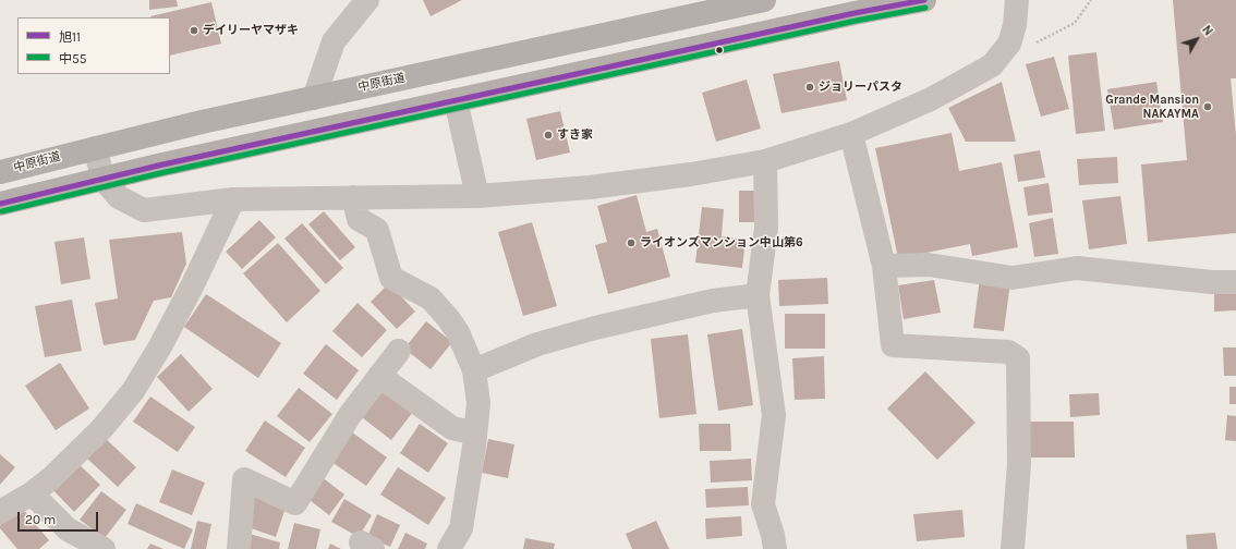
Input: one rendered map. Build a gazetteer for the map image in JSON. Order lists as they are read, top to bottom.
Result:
{
  "streets": {
    "main road": ["中原街道"]
  },
  "places": [
    "デイリーヤマザキ",
    "ジョリーパスタ",
    "Grande Mansion NAKAYMA",
    "すき家",
    "ライオンズマンション中山第6"
  ],
  "lines": ["transit line 旭11", "transit line 中55"],
  "legend": ["旭11", "中55"],
  "scale_bar": "20 m",
  "north": "top right"
}
